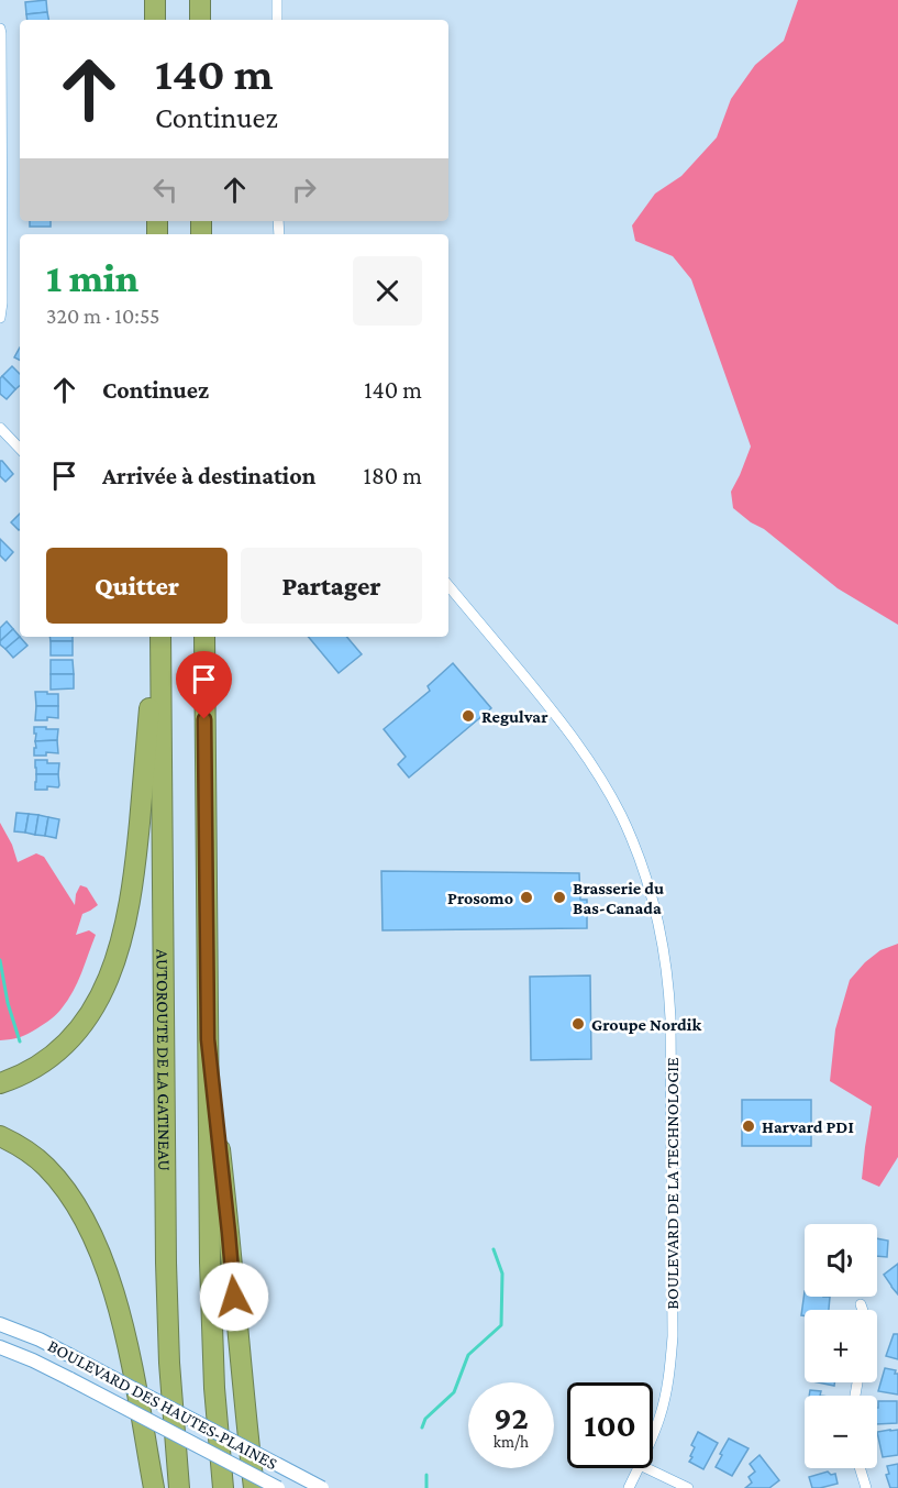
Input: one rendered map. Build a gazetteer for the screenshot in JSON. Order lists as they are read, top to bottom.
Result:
{
  "streets": {
    "highway": ["AUTOROUTE DE LA GATINEAU"],
    "street": ["BOULEVARD DE LA TECHNOLOGIE", "BOULEVARD DES HAUTES-PLAINES"]
  },
  "places": [
    "Regulvar",
    "Prosomo",
    "Brasserie du Bas-Canada",
    "Groupe Nordik",
    "Harvard PDI"
  ],
  "page": {
    "turn": ["140 m", "Continuez"],
    "heading": ["1 min", "320 m · 10:55"],
    "list": [
      {
        "name": "Continuez",
        "value": "140 m"
      },
      {
        "name": "Arrivée à destination",
        "value": "180 m"
      }
    ],
    "buttons": ["Quitter", "Partager"],
    "map_buttons": ["+", "−"],
    "speed": "92 km/h",
    "limit": "100"
  }
}
